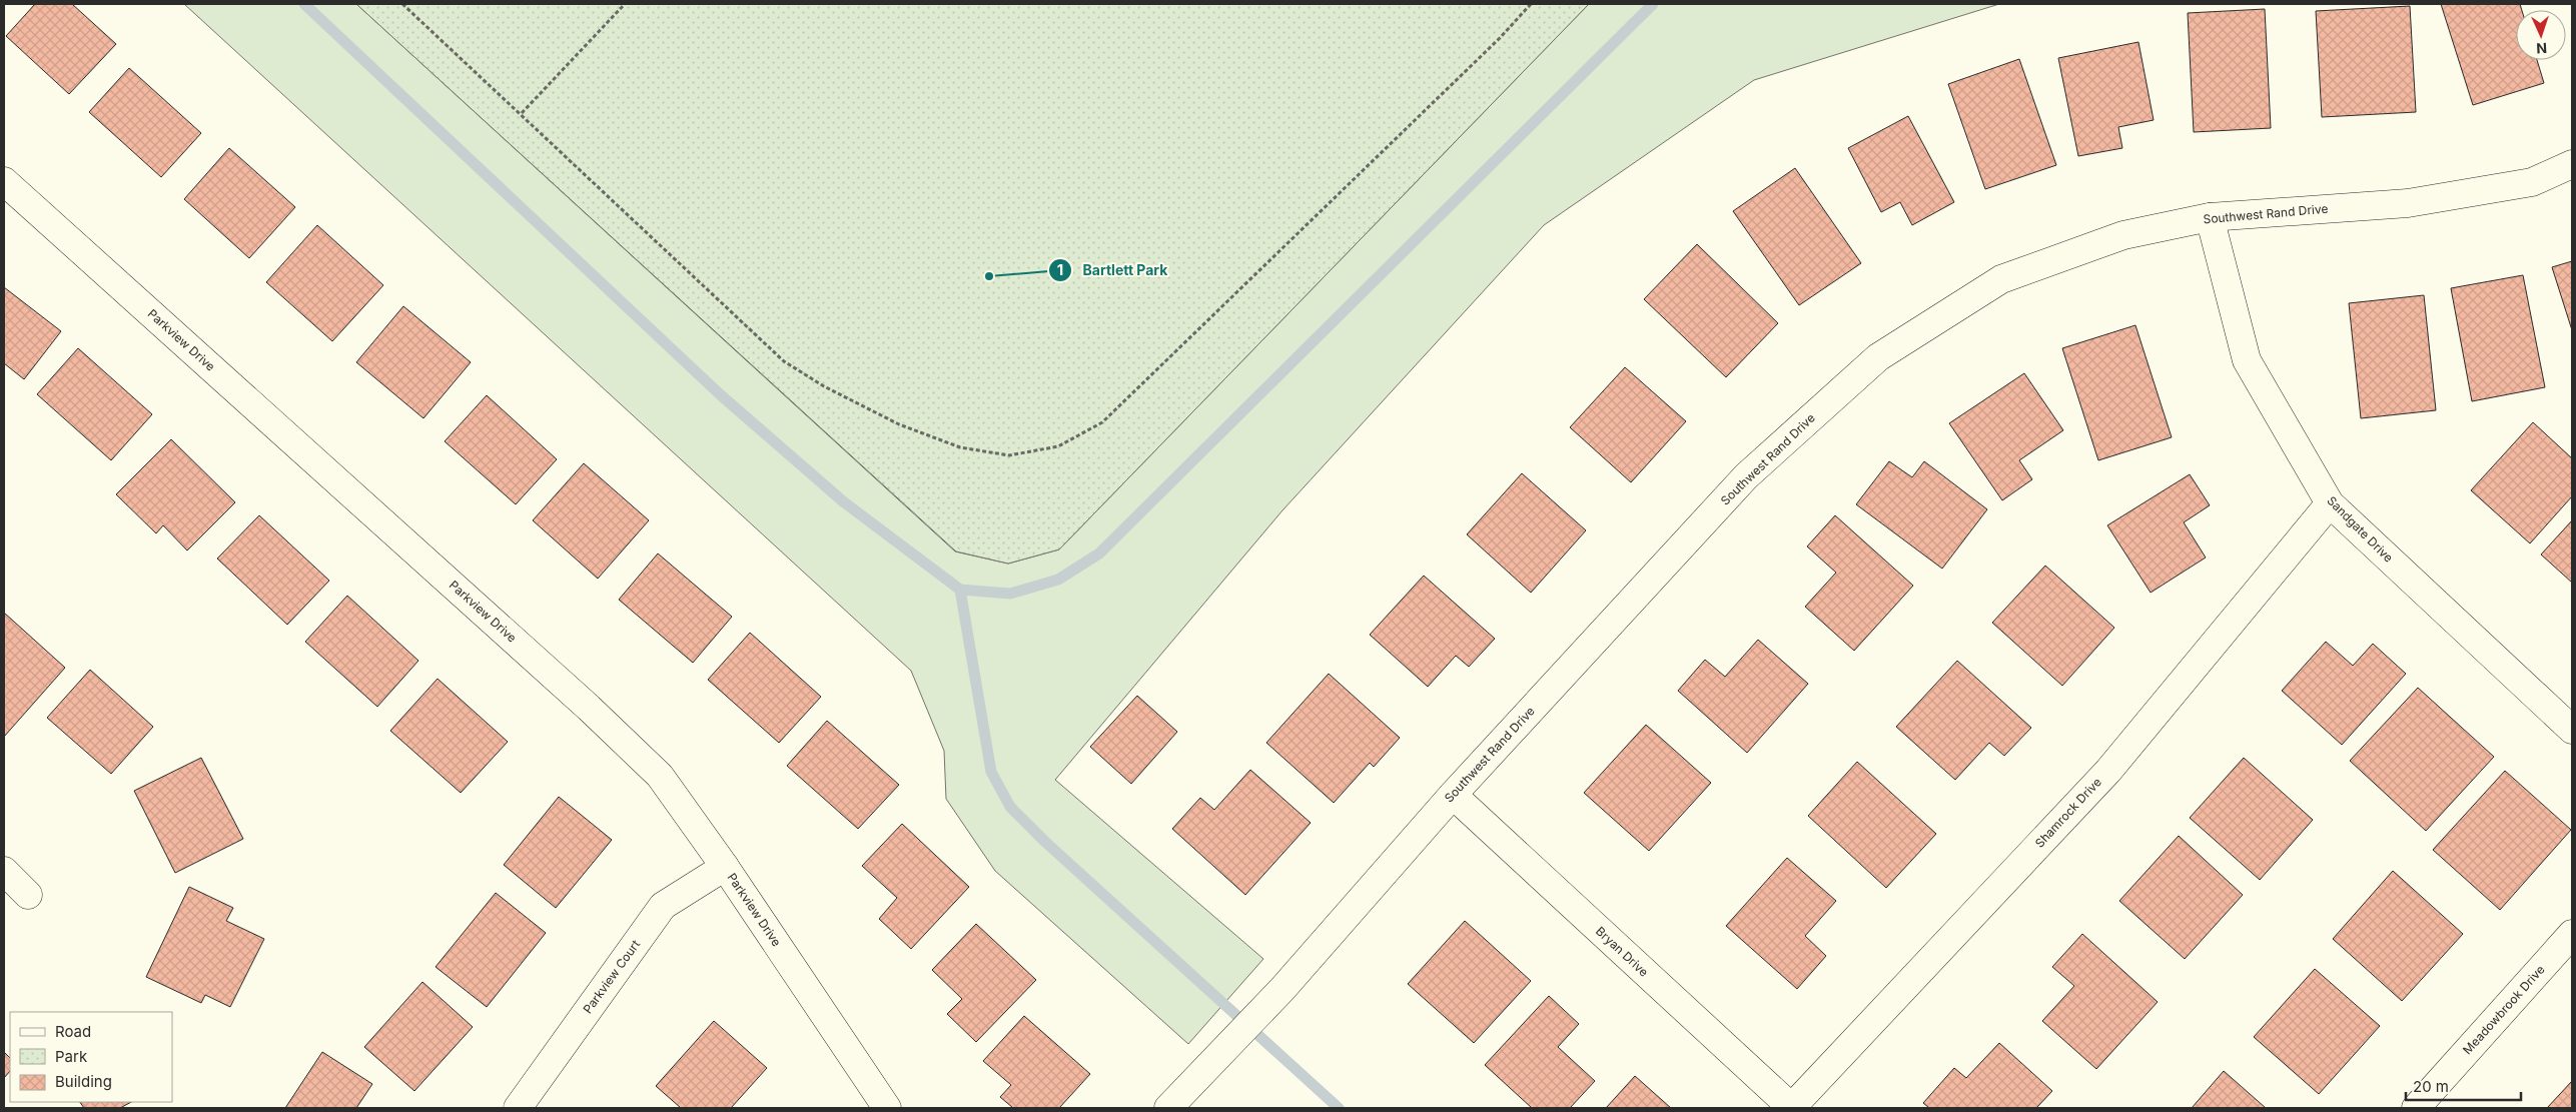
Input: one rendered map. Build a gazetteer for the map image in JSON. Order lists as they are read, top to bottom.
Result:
{
  "streets": {
    "street": [
      "Southwest Rand Drive",
      "Parkview Drive",
      "Sandgate Drive",
      "Shamrock Drive",
      "Bryan Drive",
      "Parkview Court",
      "Meadowbrook Drive"
    ]
  },
  "crossings": [
    ["Southwest Rand Drive", "Sandgate Drive"],
    ["Southwest Rand Drive", "Bryan Drive"],
    ["Parkview Drive", "Parkview Court"],
    ["Sandgate Drive", "Shamrock Drive"],
    ["Shamrock Drive", "Bryan Drive"]
  ],
  "places": ["Bartlett Park"],
  "legend": ["Road", "Park", "Building"],
  "scale_bar": "20 m",
  "north": "bottom"
}
